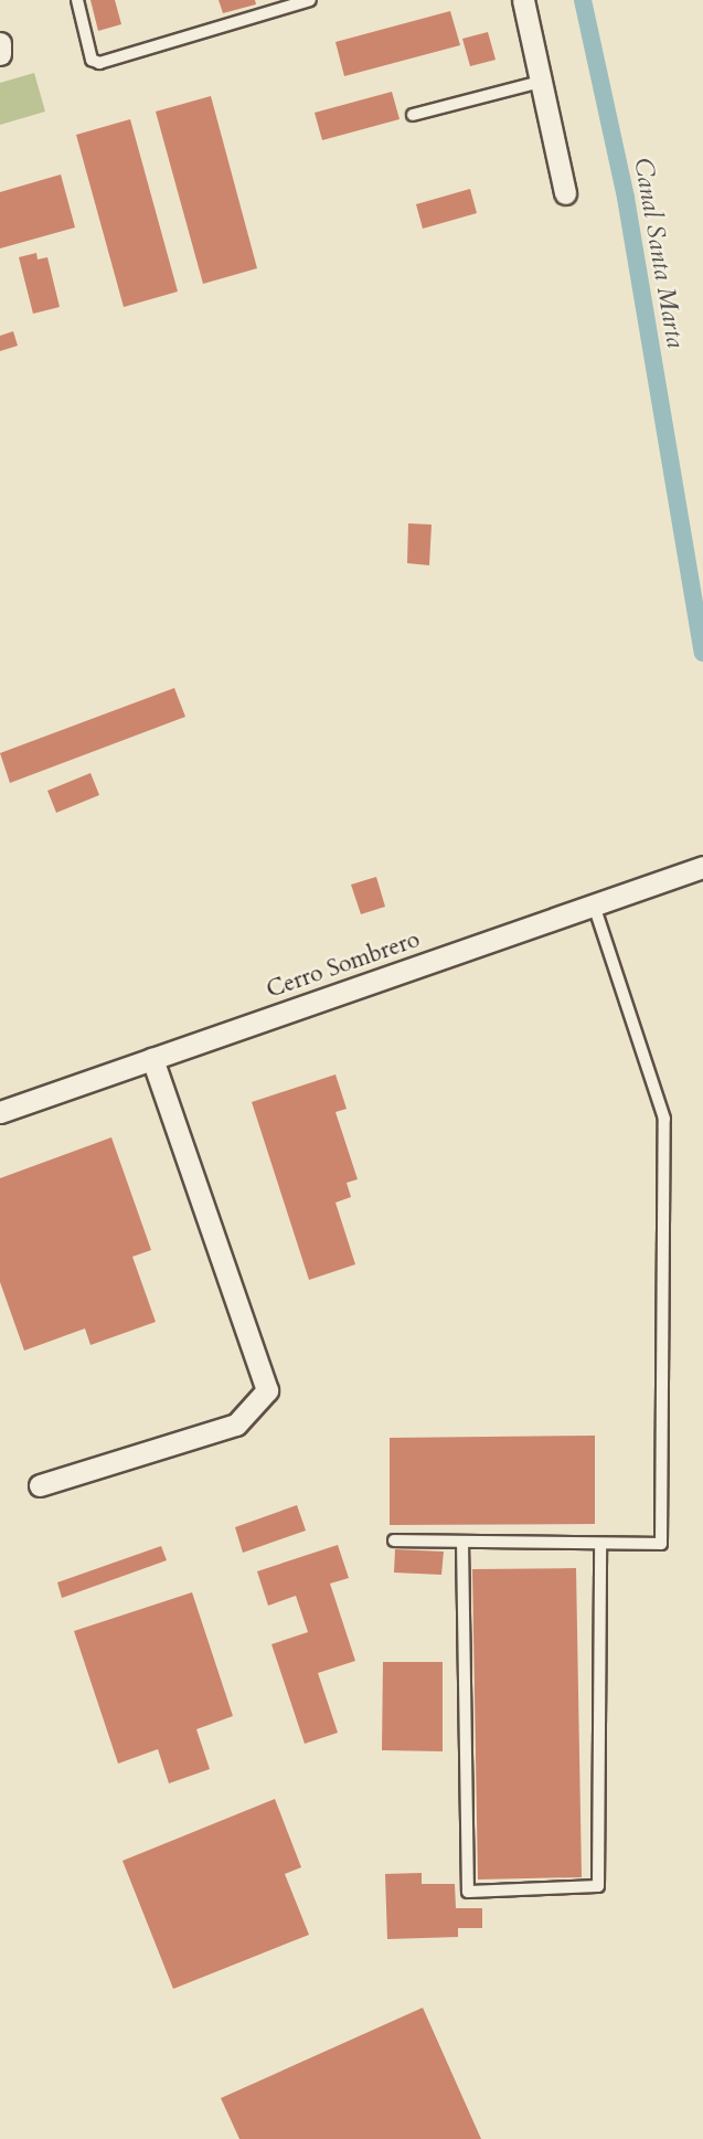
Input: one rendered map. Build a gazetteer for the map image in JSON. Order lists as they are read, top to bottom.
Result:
{
  "streets": {
    "street": ["Cerro Sombrero"]
  },
  "water": ["Canal Santa Marta"]
}
